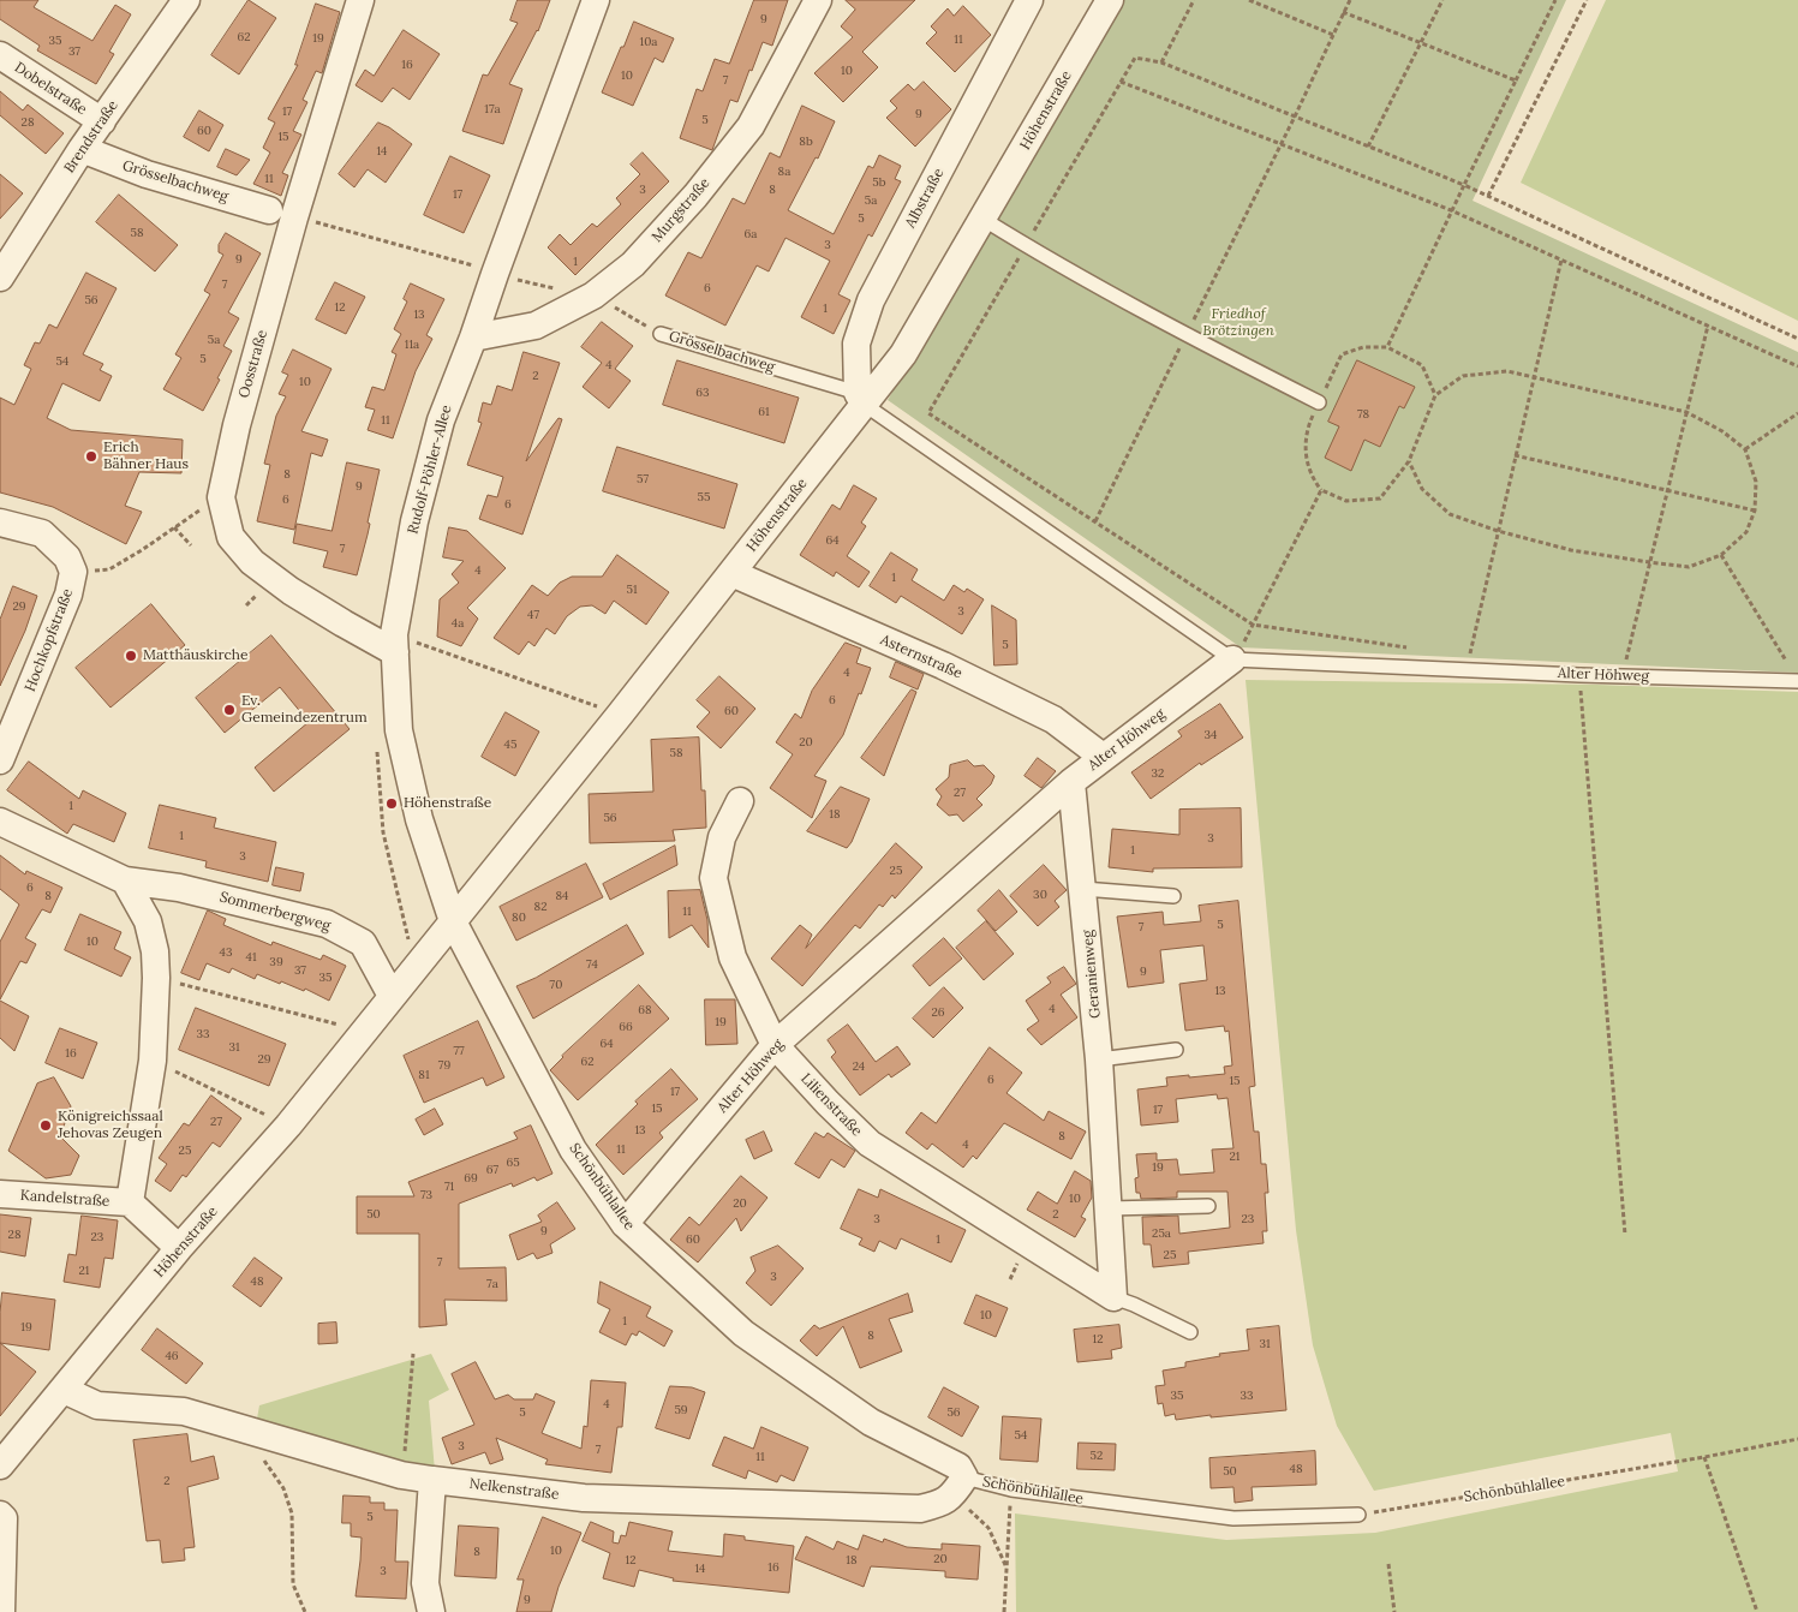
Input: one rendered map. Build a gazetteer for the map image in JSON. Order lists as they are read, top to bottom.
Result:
{
  "streets": {
    "street": [
      "Dobelstraße",
      "Höhenstraße",
      "Brendstraße",
      "Grösselbachweg",
      "Albstraße",
      "Murgstraße",
      "Oosstraße",
      "Rudolf-Pöhler-Allee",
      "Hochkopfstraße",
      "Asternstraße",
      "Alter Höhweg",
      "Sommerbergweg",
      "Geranienweg",
      "Lilienstraße",
      "Schönbühlallee",
      "Kandelstraße",
      "Nelkenstraße"
    ]
  },
  "crossings": [
    ["Dobelstraße", "Brendstraße"],
    ["Höhenstraße", "Grösselbachweg"],
    ["Höhenstraße", "Albstraße"],
    ["Höhenstraße", "Rudolf-Pöhler-Allee"],
    ["Höhenstraße", "Asternstraße"],
    ["Höhenstraße", "Sommerbergweg"],
    ["Höhenstraße", "Schönbühlallee"],
    ["Höhenstraße", "Nelkenstraße"],
    ["Brendstraße", "Grösselbachweg"],
    ["Grösselbachweg", "Albstraße"],
    ["Grösselbachweg", "Murgstraße"],
    ["Grösselbachweg", "Alter Höhweg"],
    ["Murgstraße", "Rudolf-Pöhler-Allee"],
    ["Oosstraße", "Rudolf-Pöhler-Allee"],
    ["Rudolf-Pöhler-Allee", "Schönbühlallee"],
    ["Asternstraße", "Alter Höhweg"],
    ["Alter Höhweg", "Geranienweg"],
    ["Alter Höhweg", "Lilienstraße"],
    ["Alter Höhweg", "Schönbühlallee"],
    ["Geranienweg", "Lilienstraße"],
    ["Schönbühlallee", "Nelkenstraße"]
  ],
  "parks": ["Friedhof Brötzingen"],
  "places": [
    "Erich Bähner Haus",
    "Matthäuskirche",
    "Ev. Gemeindezentrum",
    "Höhenstraße",
    "Königreichssaal Jehovas Zeugen"
  ],
  "house_numbers": [
    "9",
    "62",
    "19",
    "11",
    "35",
    "10a",
    "37",
    "16",
    "10",
    "10",
    "7",
    "17a",
    "17",
    "9",
    "5",
    "28",
    "60",
    "15",
    "8b",
    "14",
    "8a",
    "11",
    "5b",
    "3",
    "8",
    "17",
    "5a",
    "5",
    "58",
    "6a",
    "3",
    "9",
    "1",
    "7",
    "6",
    "56",
    "12",
    "1",
    "13",
    "5a",
    "11a",
    "5",
    "54",
    "4",
    "2",
    "10",
    "63",
    "61",
    "78",
    "11",
    "8",
    "57",
    "9",
    "55",
    "6",
    "6",
    "64",
    "7",
    "4",
    "1",
    "51",
    "29",
    "3",
    "47",
    "4a",
    "5",
    "4",
    "6",
    "60",
    "34",
    "20",
    "45",
    "58",
    "32",
    "27",
    "1",
    "18",
    "56",
    "1",
    "3",
    "1",
    "3",
    "25",
    "6",
    "30",
    "8",
    "84",
    "82",
    "11",
    "80",
    "5",
    "7",
    "10",
    "43",
    "41",
    "39",
    "74",
    "37",
    "9",
    "35",
    "70",
    "13",
    "4",
    "68",
    "26",
    "19",
    "66",
    "33",
    "64",
    "31",
    "77",
    "16",
    "29",
    "62",
    "79",
    "24",
    "81",
    "6",
    "15",
    "17",
    "15",
    "17",
    "27",
    "13",
    "8",
    "4",
    "11",
    "25",
    "21",
    "65",
    "19",
    "67",
    "69",
    "71",
    "73",
    "10",
    "20",
    "50",
    "2",
    "3",
    "23",
    "9",
    "25a",
    "28",
    "23",
    "60",
    "1",
    "25",
    "7",
    "21",
    "3",
    "48",
    "7a",
    "10",
    "1",
    "19",
    "8",
    "12",
    "31",
    "46",
    "35",
    "33",
    "4",
    "59",
    "5",
    "56",
    "54",
    "3",
    "7",
    "52",
    "11",
    "48",
    "50",
    "2",
    "5",
    "10",
    "8",
    "20",
    "12",
    "18",
    "16",
    "14",
    "3",
    "9"
  ]
}
